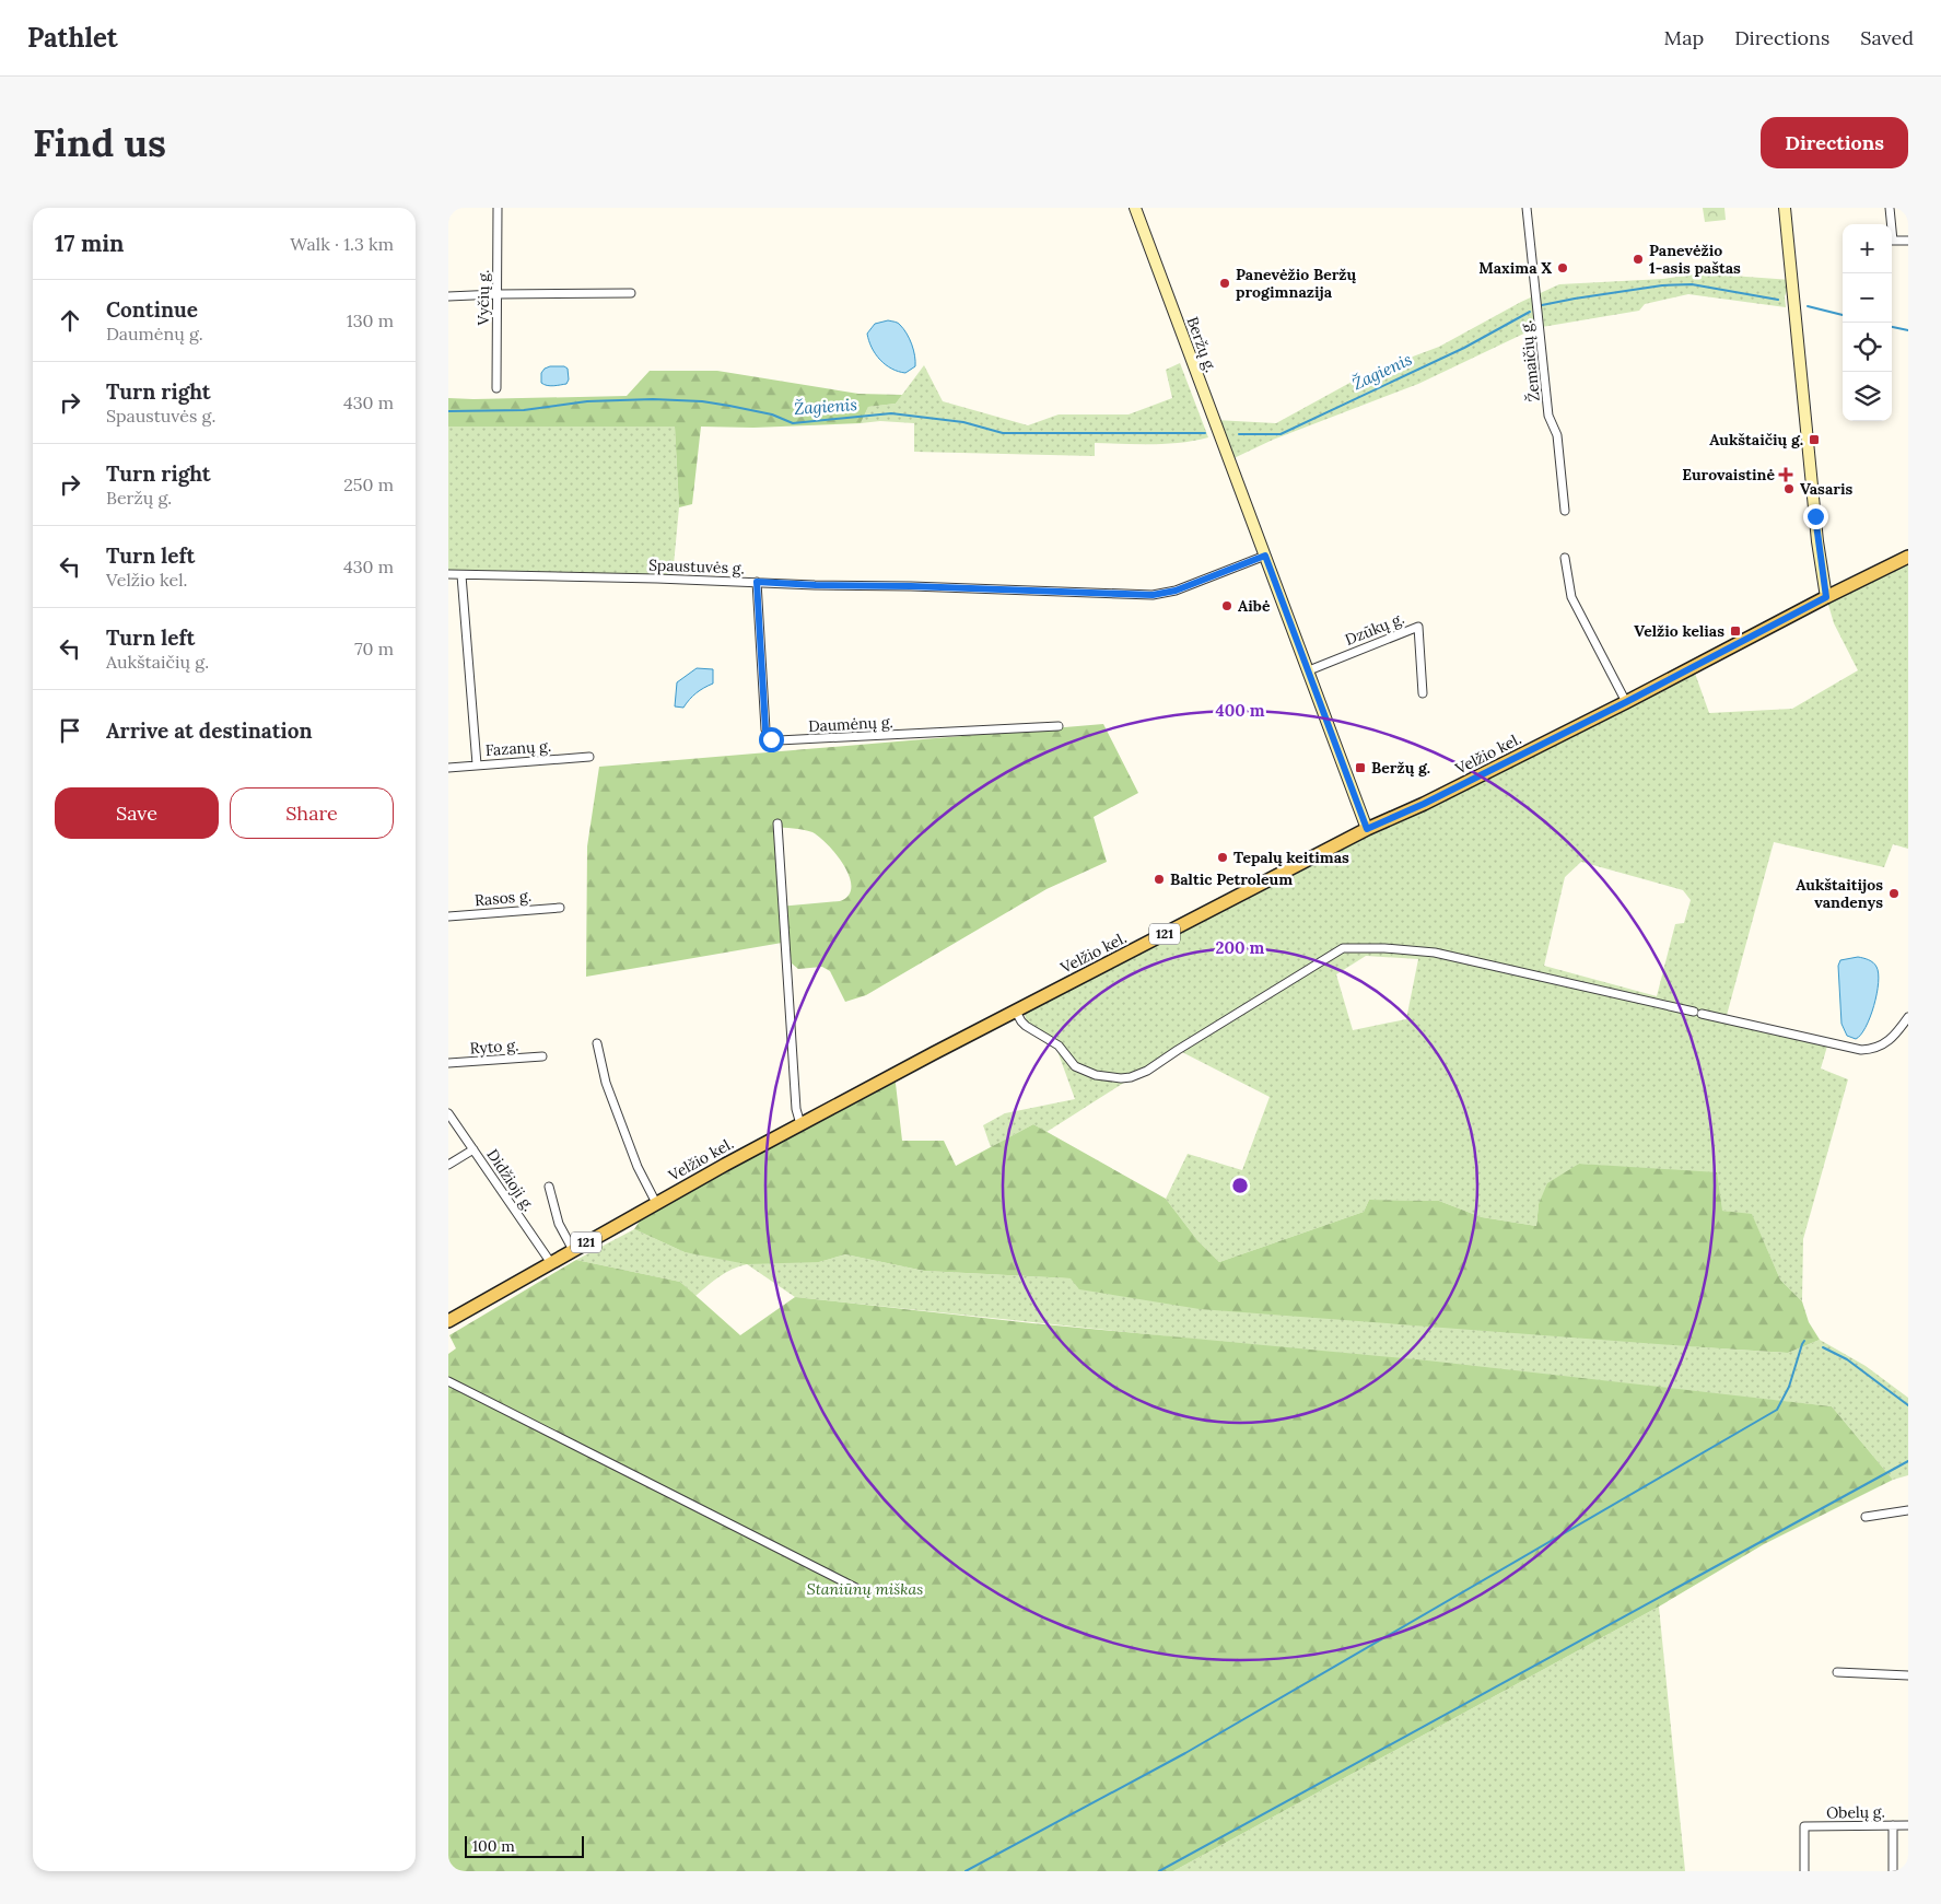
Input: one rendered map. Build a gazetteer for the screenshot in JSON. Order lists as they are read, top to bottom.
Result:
{
  "streets": {
    "main road": ["Beržų g.", "Velžio kel.", "121"],
    "street": [
      "Vyčių g.",
      "Žemaičių g.",
      "Spaustuvės g.",
      "Dzūkų g.",
      "Daumėnų g.",
      "Fazanų g.",
      "Rasos g.",
      "Ryto g.",
      "Didžioji g.",
      "Obelų g."
    ]
  },
  "crossings": [
    ["Beržų g.", "Spaustuvės g."],
    ["Beržų g.", "Dzūkų g."],
    ["Beržų g.", "Velžio kel."],
    ["Spaustuvės g.", "Daumėnų g."],
    ["Velžio kel.", "Didžioji g."]
  ],
  "water": ["Žagienis"],
  "parks": ["Staniūnų miškas"],
  "places": {
    "other": [
      "Panevėžio 1-asis paštas",
      "Maxima X",
      "Panevėžio Beržų progimnazija",
      "Vasaris",
      "Aibė",
      "Tepalų keitimas",
      "Baltic Petroleum",
      "Aukštaitijos vandenys"
    ],
    "transit": ["Aukštaičių g.", "Velžio kelias", "Beržų g."],
    "health": ["Eurovaistinė"]
  },
  "scale_bar": "100 m",
  "page": {
    "header": "Pathlet",
    "nav": ["Map", "Directions", "Saved"],
    "buttons": [
      "Directions",
      ["Save", "Share"]
    ],
    "title": "Find us",
    "heading": ["17 min", "Walk · 1.3 km"],
    "map_buttons": ["+", "−"],
    "list": [
      ["Continue", "Daumėnų g.", "130 m"],
      ["Turn right", "Spaustuvės g.", "430 m"],
      ["Turn right", "Beržų g.", "250 m"],
      ["Turn left", "Velžio kel.", "430 m"],
      ["Turn left", "Aukštaičių g.", "70 m"],
      "Arrive at destination"
    ],
    "scale": "100 m"
  },
  "rings": ["400 m", "200 m"]
}
